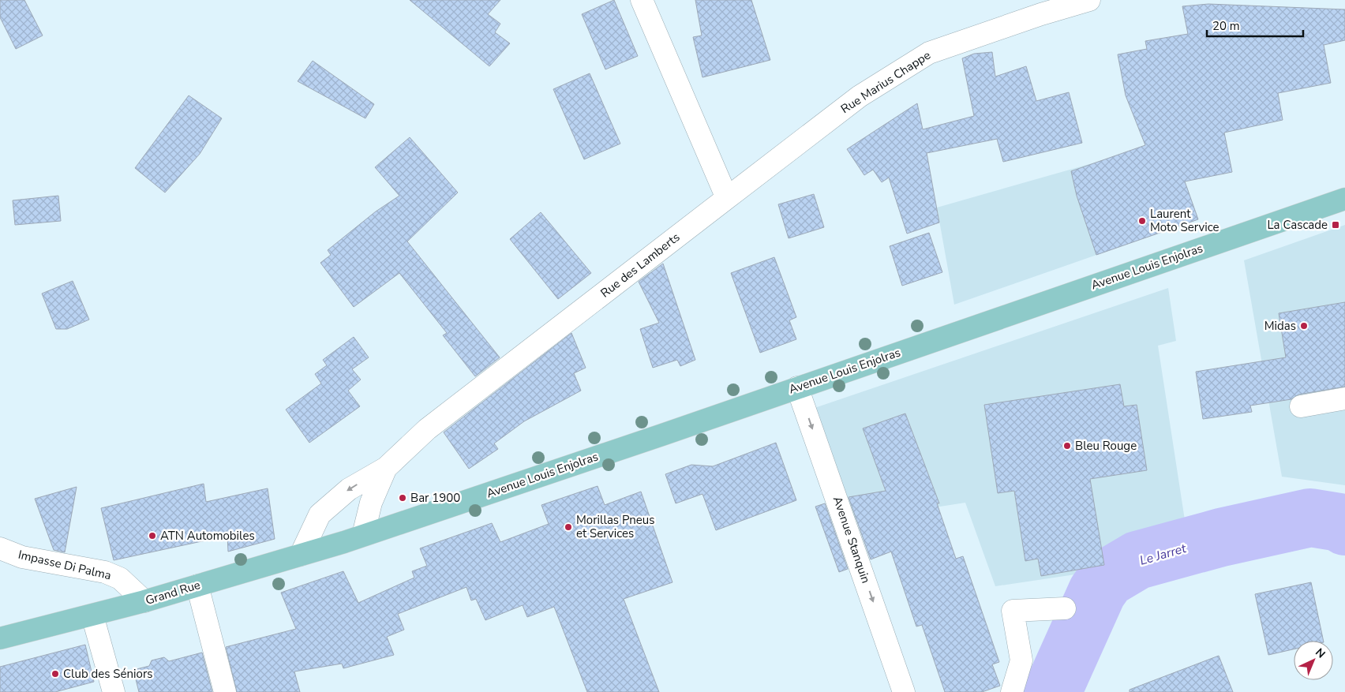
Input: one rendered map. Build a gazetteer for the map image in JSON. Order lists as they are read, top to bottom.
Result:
{
  "streets": {
    "main road": ["Avenue Louis Enjolras", "Grand Rue"],
    "street": [
      "Rue Marius Chappe",
      "Rue des Lamberts",
      "Avenue Stanquin",
      "Impasse Di Palma"
    ]
  },
  "crossings": [
    ["Rue Marius Chappe", "Rue des Lamberts"],
    ["Rue des Lamberts", "Avenue Louis Enjolras"],
    ["Rue des Lamberts", "Grand Rue"],
    ["Avenue Louis Enjolras", "Avenue Stanquin"],
    ["Avenue Louis Enjolras", "Grand Rue"],
    ["Impasse Di Palma", "Grand Rue"]
  ],
  "one_way": ["Avenue Stanquin"],
  "water": ["Le Jarret"],
  "places": {
    "other": [
      "Laurent Moto Service",
      "Midas",
      "Bleu Rouge",
      "Bar 1900",
      "Morillas Pneus et Services",
      "ATN Automobiles",
      "Club des Séniors"
    ],
    "transit": ["La Cascade"]
  },
  "scale_bar": "20 m",
  "north": "top right"
}
